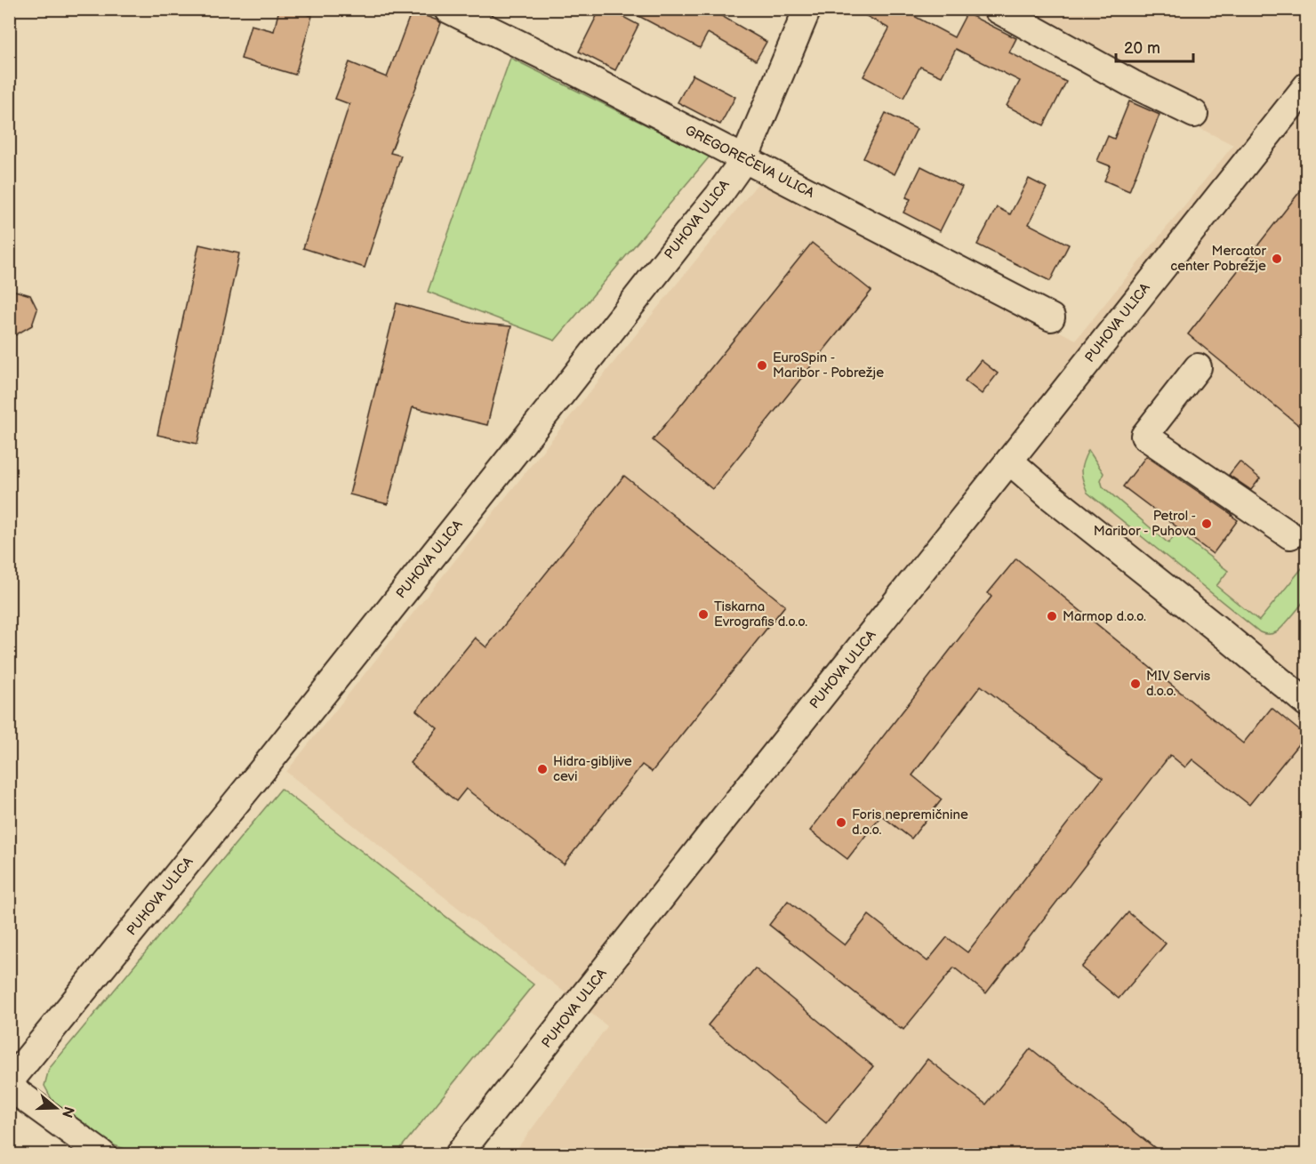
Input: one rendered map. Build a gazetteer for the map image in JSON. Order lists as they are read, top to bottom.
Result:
{
  "streets": {
    "street": ["GREGOREČEVA ULICA", "PUHOVA ULICA"]
  },
  "crossings": [
    ["GREGOREČEVA ULICA", "PUHOVA ULICA"]
  ],
  "places": [
    "Mercator center Pobrežje",
    "EuroSpin - Maribor - Pobrežje",
    "Petrol - Maribor - Puhova",
    "Tiskarna Evrografis d.o.o.",
    "Marmop d.o.o.",
    "MIV Servis d.o.o.",
    "Hidra-gibljive cevi",
    "Foris nepremičnine d.o.o."
  ],
  "scale_bar": "20 m",
  "north": "right"
}
